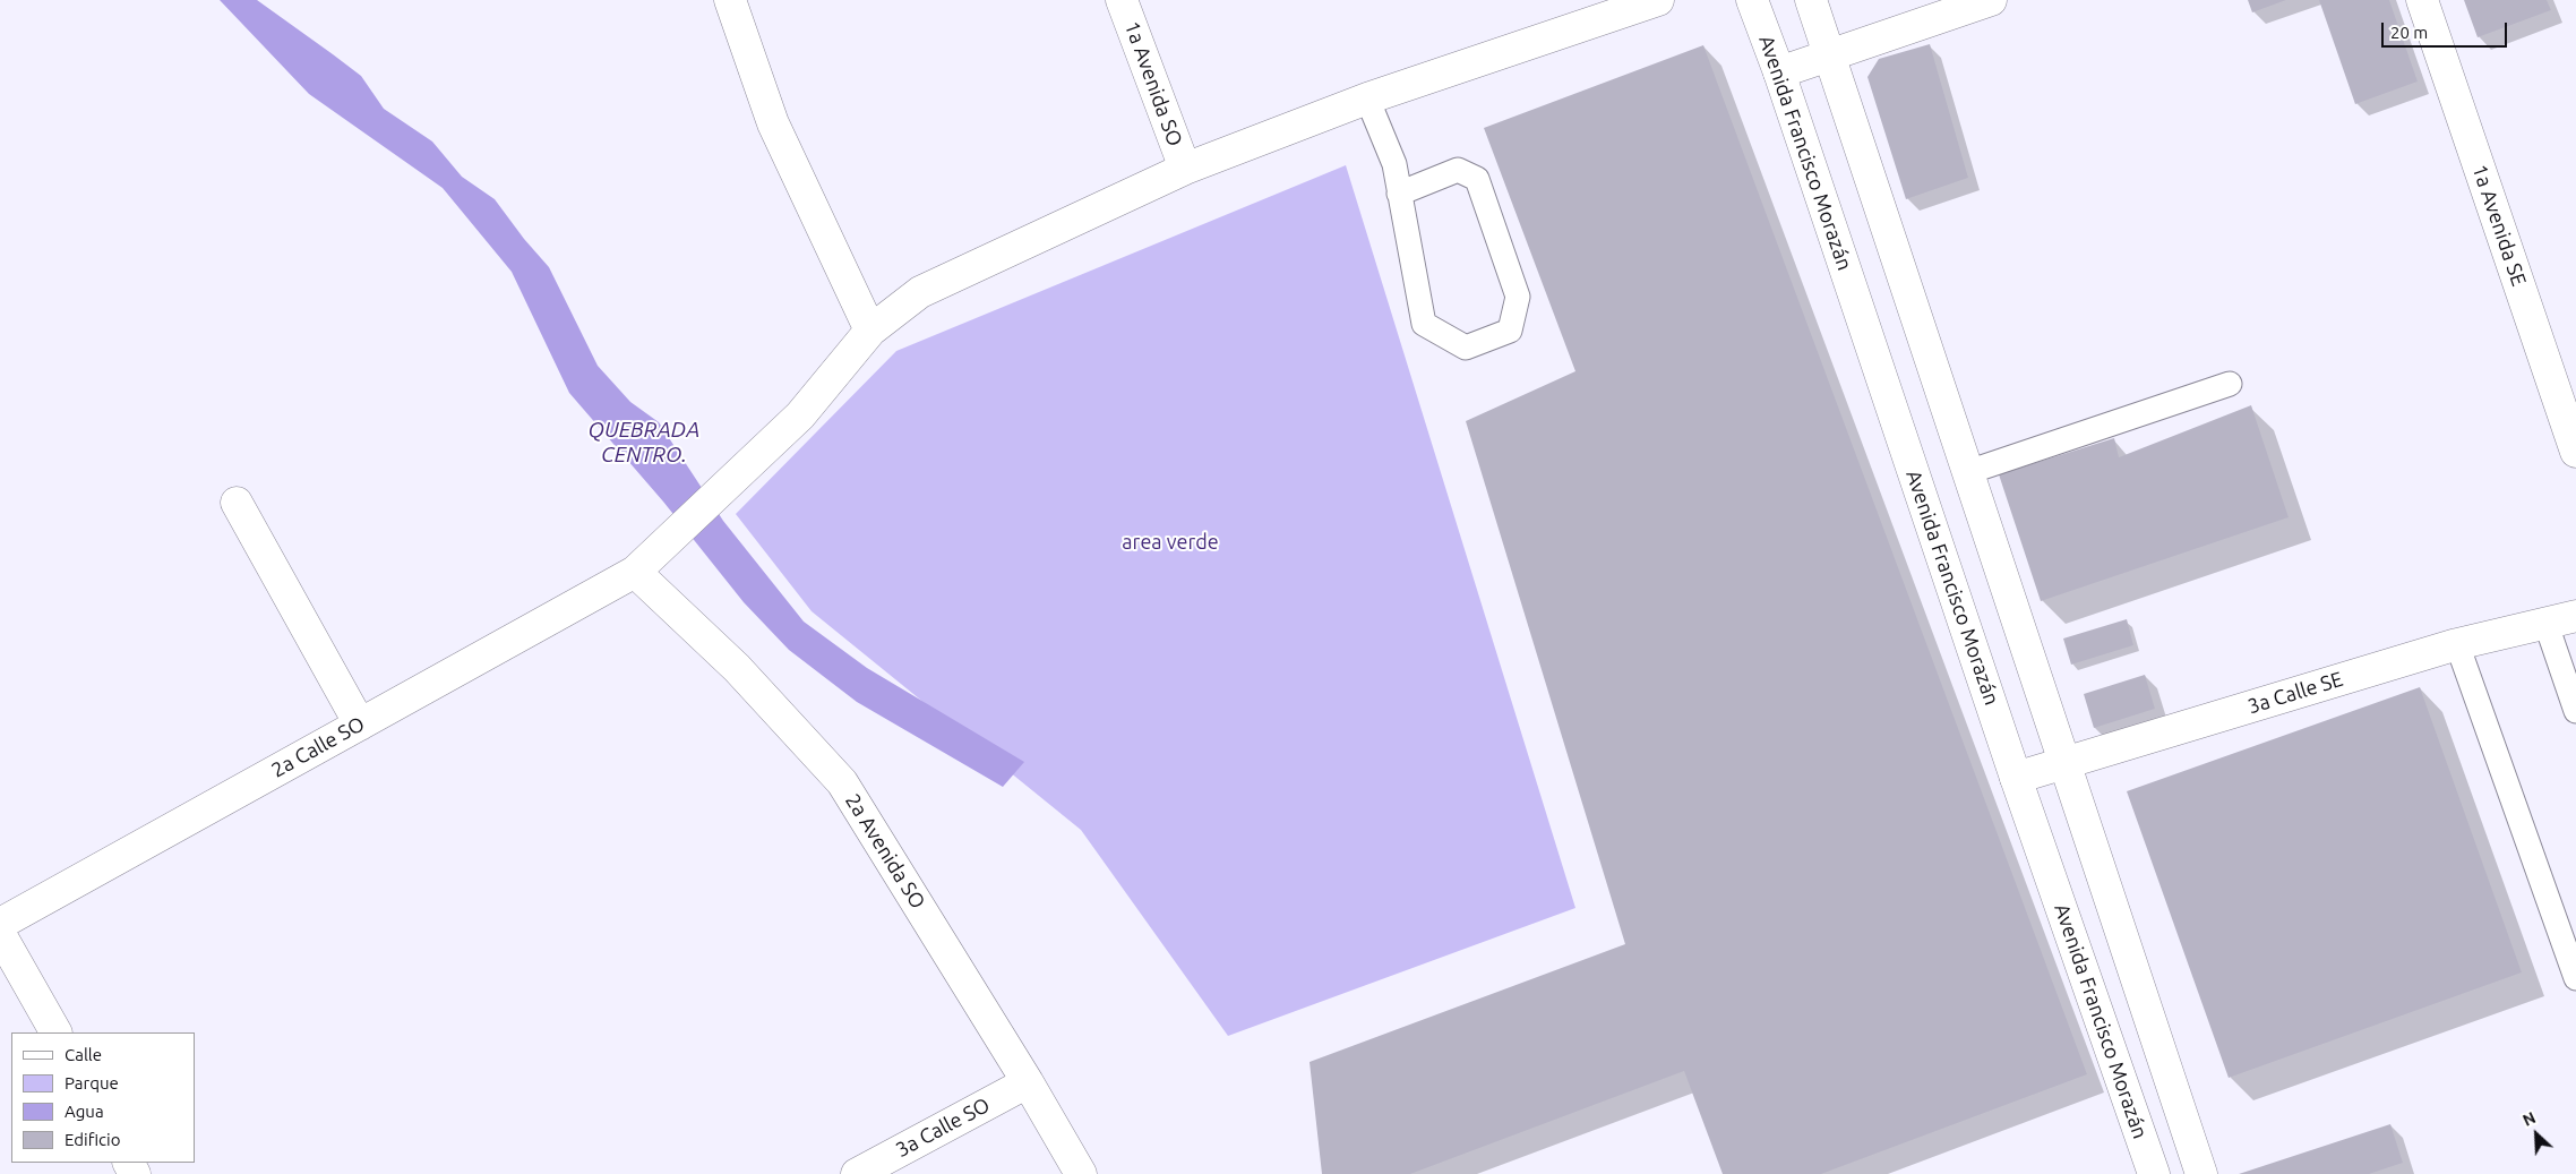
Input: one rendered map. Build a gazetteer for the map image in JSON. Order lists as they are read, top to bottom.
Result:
{
  "streets": {
    "street": [
      "1a Avenida SO",
      "Avenida Francisco Morazán",
      "1a Avenida SE",
      "3a Calle SE",
      "2a Calle SO",
      "2a Avenida SO",
      "3a Calle SO"
    ]
  },
  "crossings": [
    ["1a Avenida SO", "2a Calle SO"],
    ["Avenida Francisco Morazán", "3a Calle SE"],
    ["2a Calle SO", "2a Avenida SO"],
    ["2a Avenida SO", "3a Calle SO"]
  ],
  "water": ["QUEBRADA CENTRO."],
  "parks": ["area verde"],
  "legend": [
    "Calle",
    "Parque",
    "Agua",
    "Edificio"
  ],
  "scale_bar": "20 m",
  "north": "top left"
}
